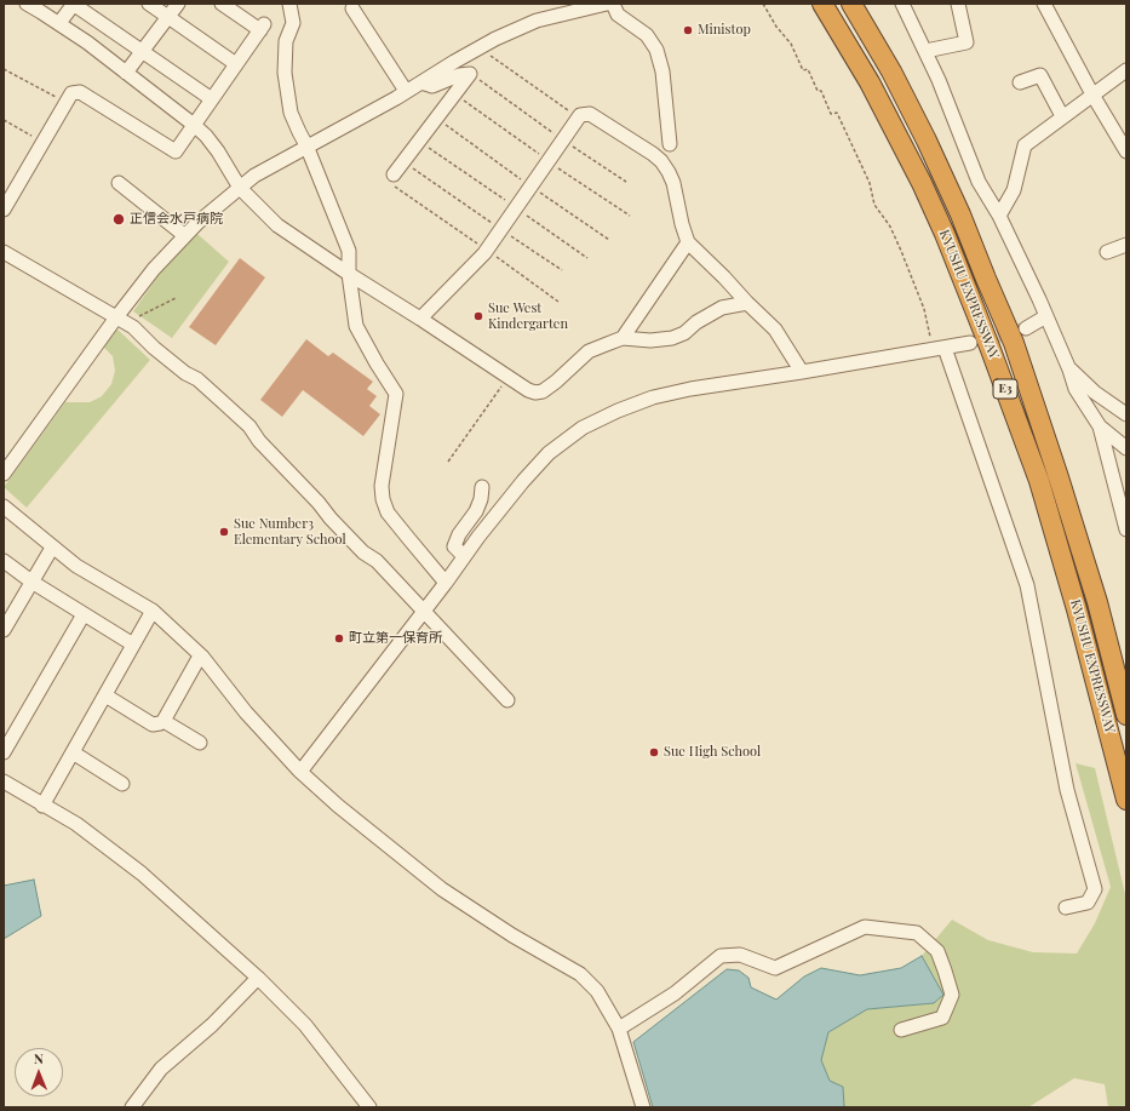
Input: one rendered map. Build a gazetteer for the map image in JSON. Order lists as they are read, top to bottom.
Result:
{
  "streets": {
    "highway": ["KYUSHU EXPRESSWAY", "E3"]
  },
  "places": [
    "Ministop",
    "正信会水戸病院",
    "Sue West Kindergarten",
    "Sue Number3 Elementary School",
    "町立第一保育所",
    "Sue High School"
  ],
  "north": "top"
}
